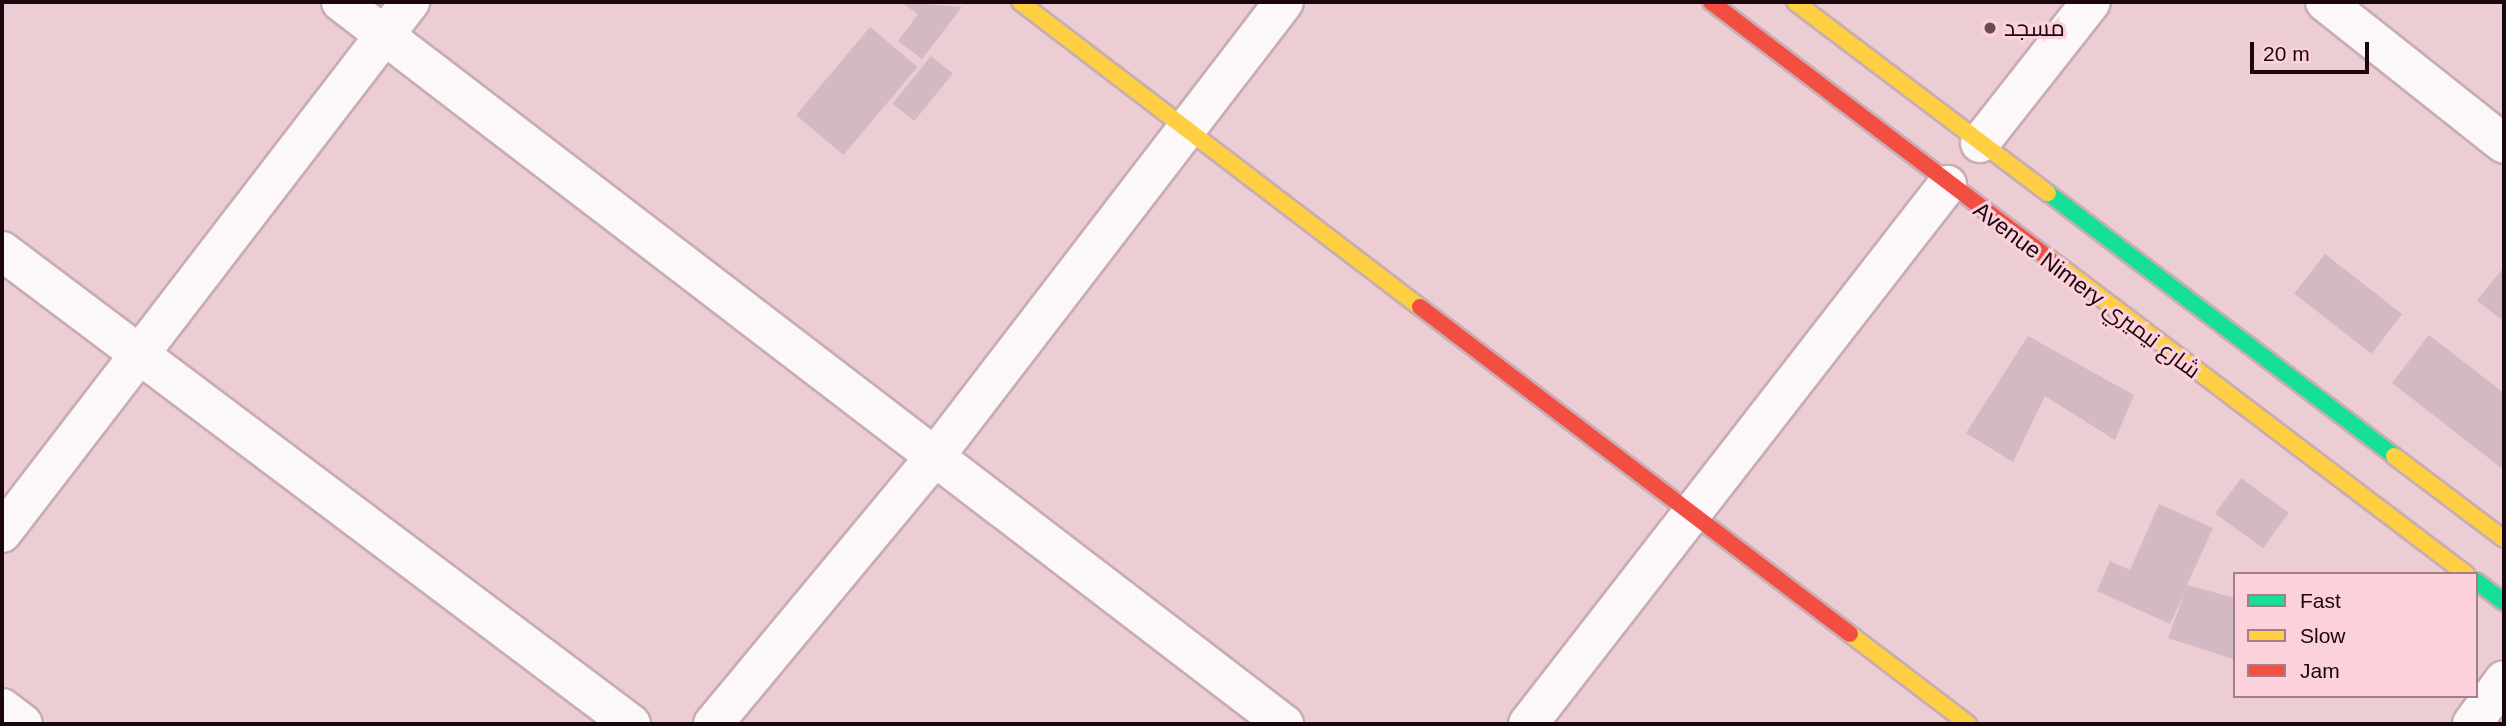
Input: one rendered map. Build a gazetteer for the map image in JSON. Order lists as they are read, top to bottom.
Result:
{
  "streets": {
    "main road": ["Avenue Nimery شارع نيميري"]
  },
  "places": ["مسجد"],
  "legend": ["Fast", "Slow", "Jam"],
  "scale_bar": "20 m"
}
